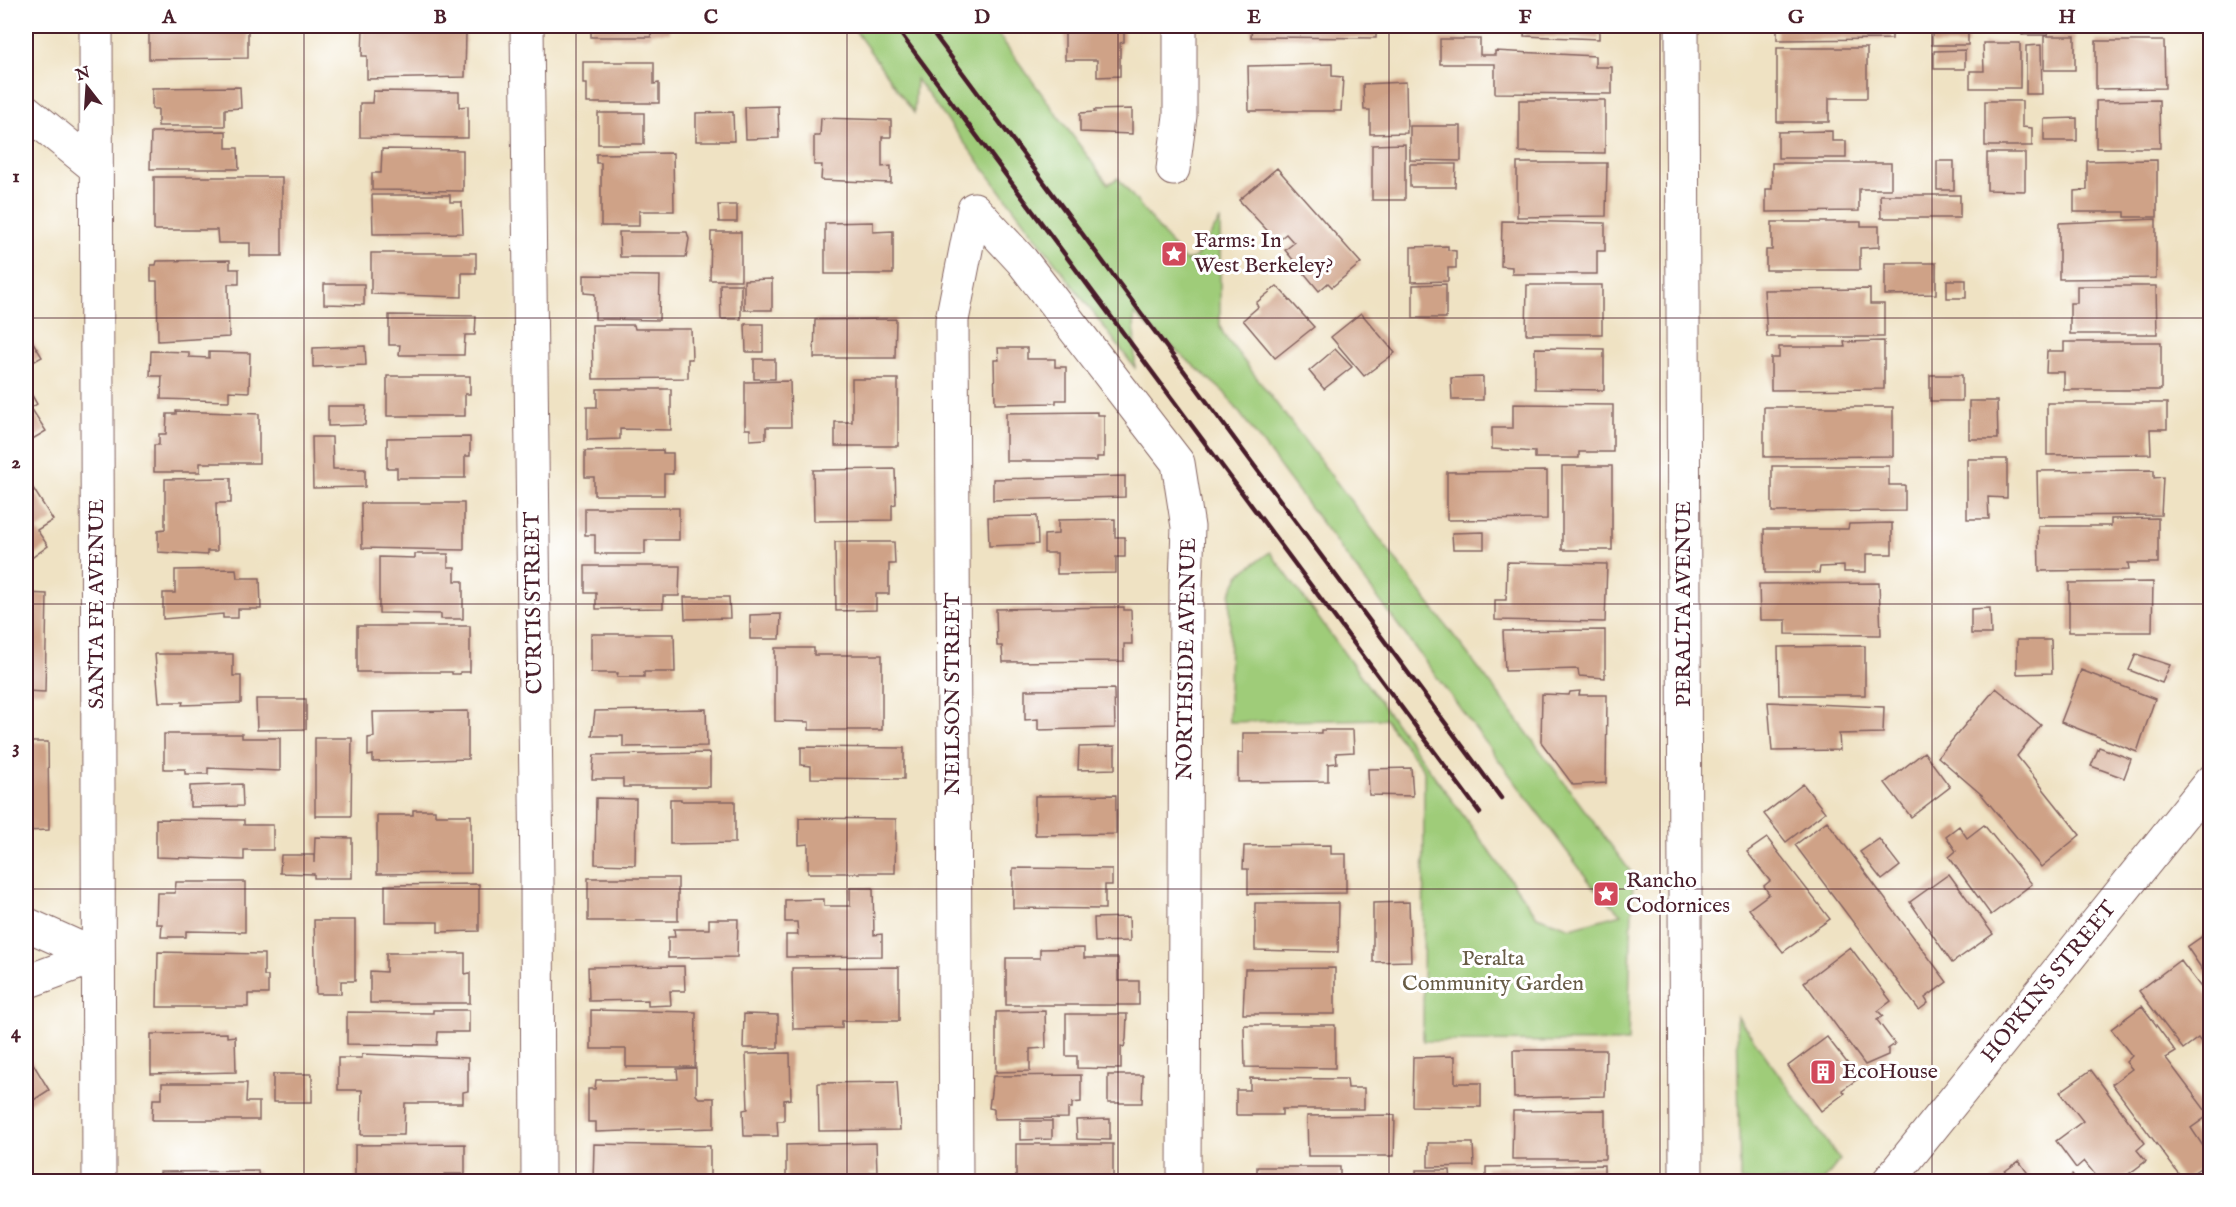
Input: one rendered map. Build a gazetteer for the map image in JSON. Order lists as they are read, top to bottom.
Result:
{
  "streets": {
    "street": [
      "CURTIS STREET",
      "SANTA FE AVENUE",
      "PERALTA AVENUE",
      "NORTHSIDE AVENUE",
      "NEILSON STREET",
      "HOPKINS STREET"
    ]
  },
  "crossings": [
    ["NORTHSIDE AVENUE", "NEILSON STREET"]
  ],
  "parks": ["Peralta Community Garden"],
  "places": {
    "place": ["Farms: In West Berkeley?", "Rancho Codornices"],
    "building": ["EcoHouse"]
  },
  "north": "top",
  "grid": {
    "columns": [
      "A",
      "B",
      "C",
      "D",
      "E",
      "F",
      "G",
      "H"
    ],
    "rows": [
      "1",
      "2",
      "3",
      "4"
    ]
  }
}
